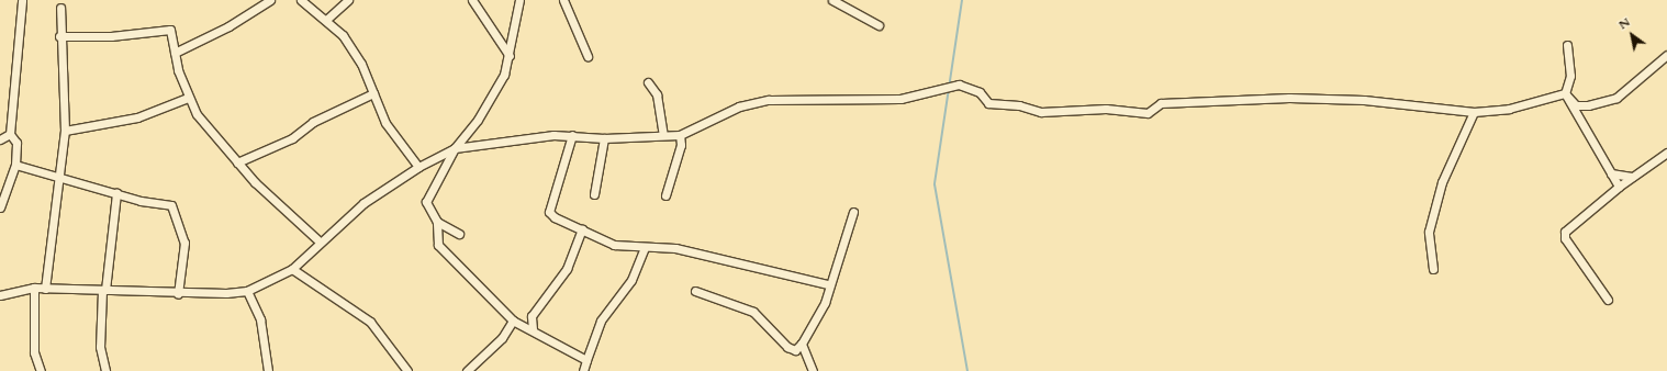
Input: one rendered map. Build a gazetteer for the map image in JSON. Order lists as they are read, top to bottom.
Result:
{
  "north": "top left"
}
